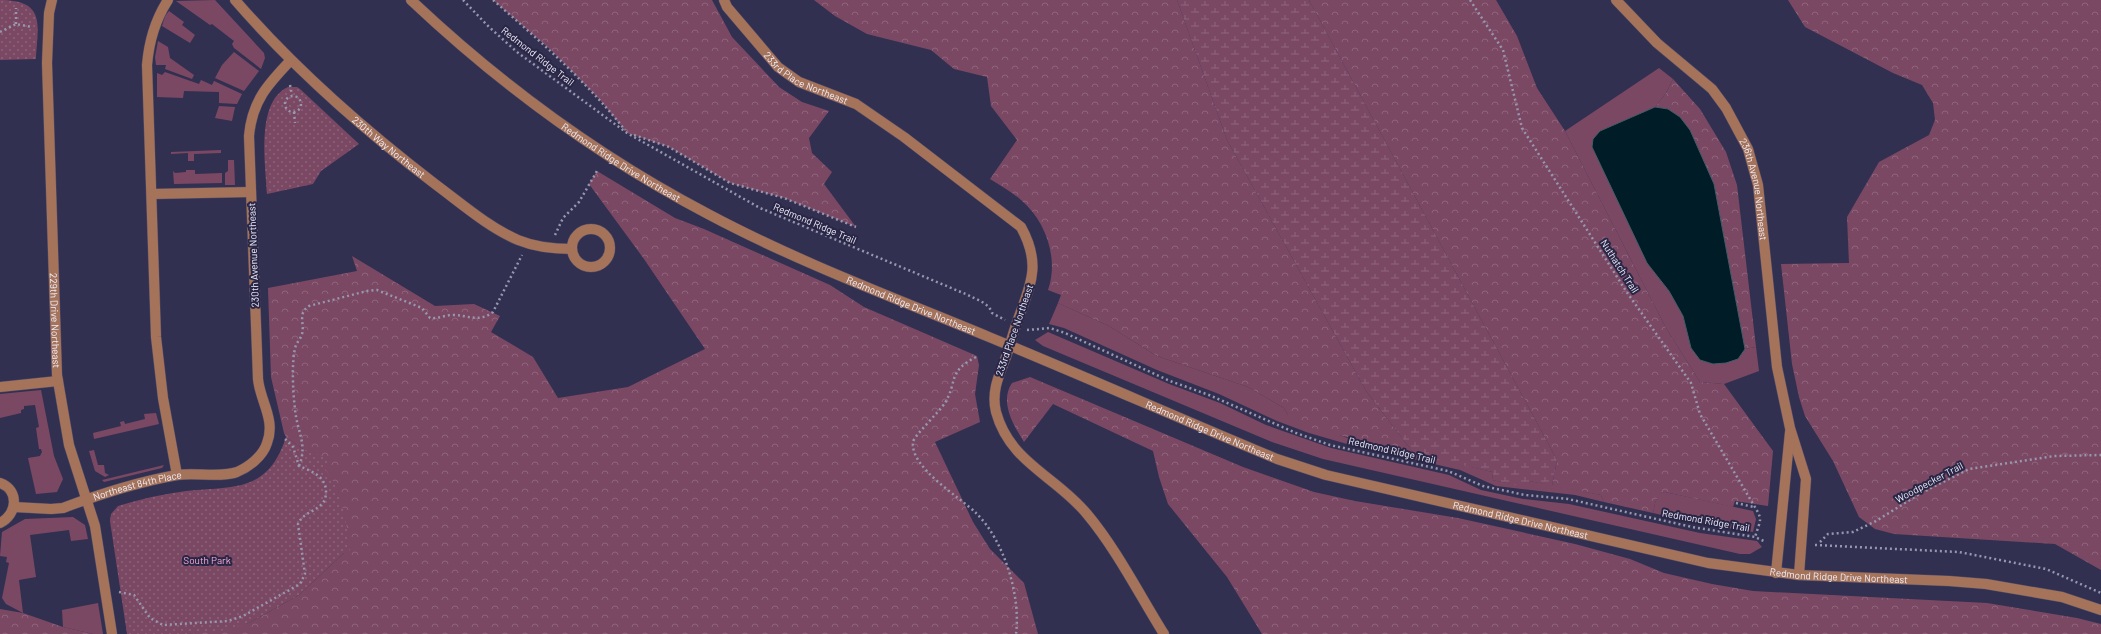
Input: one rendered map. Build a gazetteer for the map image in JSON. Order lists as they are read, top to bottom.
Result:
{
  "streets": {
    "street": [
      "233rd Place Northeast",
      "230th Way Northeast",
      "Redmond Ridge Drive Northeast",
      "236th Avenue Northeast",
      "230th Avenue Northeast",
      "229th Drive Northeast",
      "Northeast 84th Place"
    ],
    "path": ["Redmond Ridge Trail", "Nuthatch Trail", "Woodpecker Trail"]
  },
  "crossings": [
    ["Redmond Ridge Trail", "Nuthatch Trail"],
    ["233rd Place Northeast", "Redmond Ridge Drive Northeast"],
    ["230th Way Northeast", "230th Avenue Northeast"],
    ["Redmond Ridge Drive Northeast", "236th Avenue Northeast"],
    ["230th Avenue Northeast", "Northeast 84th Place"],
    ["229th Drive Northeast", "Northeast 84th Place"]
  ],
  "parks": ["South Park"]
}
